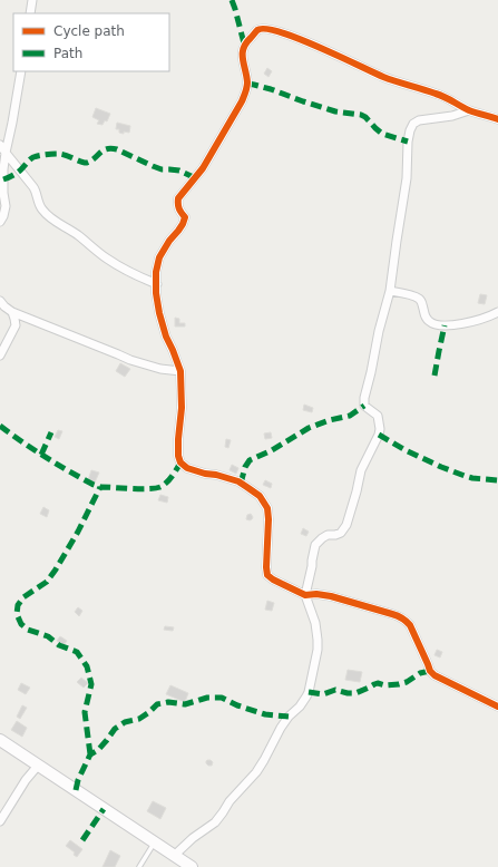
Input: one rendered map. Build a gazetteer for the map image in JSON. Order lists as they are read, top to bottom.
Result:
{
  "legend": ["Cycle path", "Path"]
}
